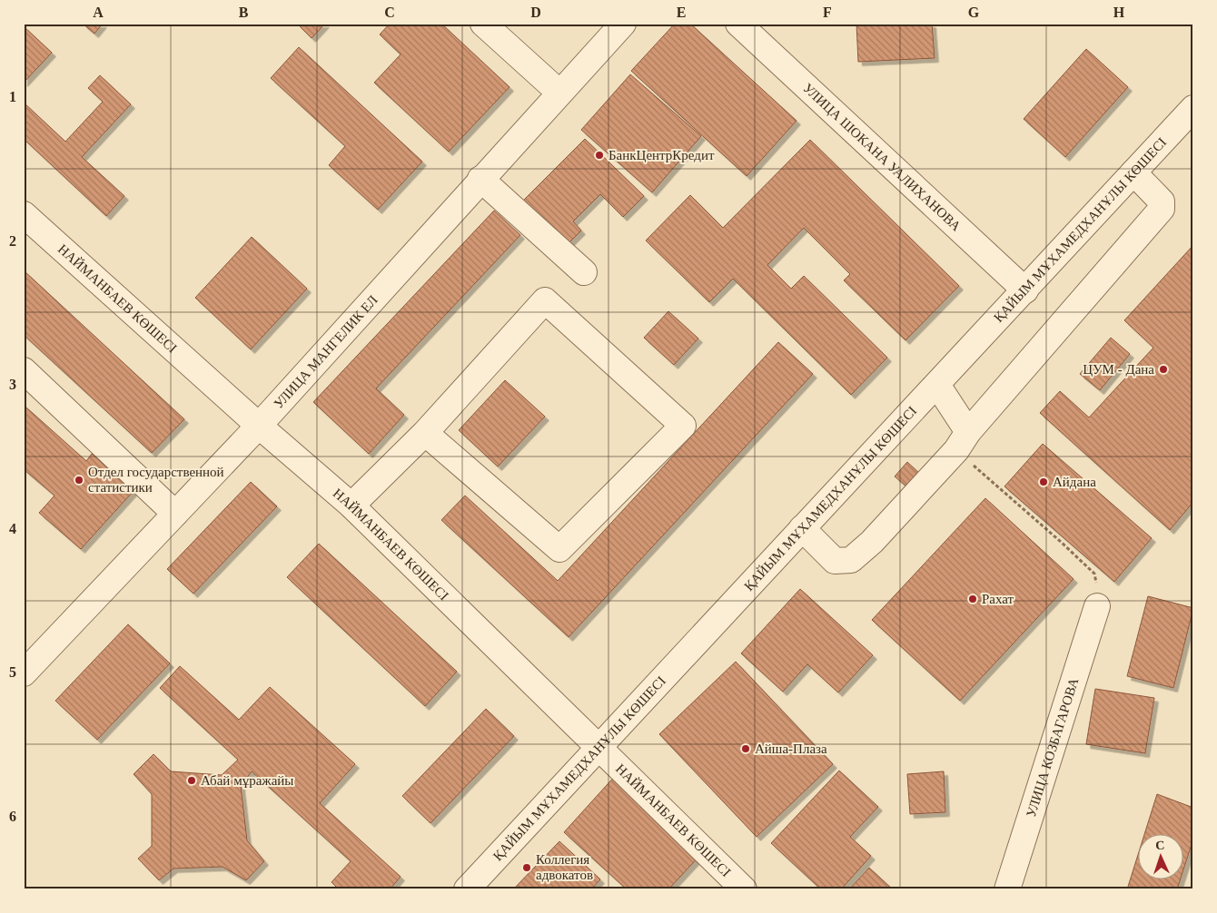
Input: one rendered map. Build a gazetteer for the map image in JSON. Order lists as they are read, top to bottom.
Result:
{
  "streets": {
    "street": [
      "УЛИЦА ШОКАНА УАЛИХАНОВА",
      "ҚАЙЫМ МҰХАМЕДХАНҰЛЫ КӨШЕСІ",
      "НАЙМАНБАЕВ КӨШЕСІ",
      "УЛИЦА МАНГЕЛИК ЕЛ",
      "УЛИЦА КОЗБАГАРОВА"
    ]
  },
  "crossings": [
    ["УЛИЦА ШОКАНА УАЛИХАНОВА", "ҚАЙЫМ МҰХАМЕДХАНҰЛЫ КӨШЕСІ"],
    ["ҚАЙЫМ МҰХАМЕДХАНҰЛЫ КӨШЕСІ", "НАЙМАНБАЕВ КӨШЕСІ"],
    ["НАЙМАНБАЕВ КӨШЕСІ", "УЛИЦА МАНГЕЛИК ЕЛ"]
  ],
  "places": [
    "БанкЦентрКредит",
    "ЦУМ - Дана",
    "Отдел государственной статистики",
    "Айдана",
    "Рахат",
    "Айша-Плаза",
    "Абай мұражайы",
    "Коллегия адвокатов"
  ],
  "north": "top",
  "grid": {
    "columns": [
      "A",
      "B",
      "C",
      "D",
      "E",
      "F",
      "G",
      "H"
    ],
    "rows": [
      "1",
      "2",
      "3",
      "4",
      "5",
      "6"
    ]
  }
}
